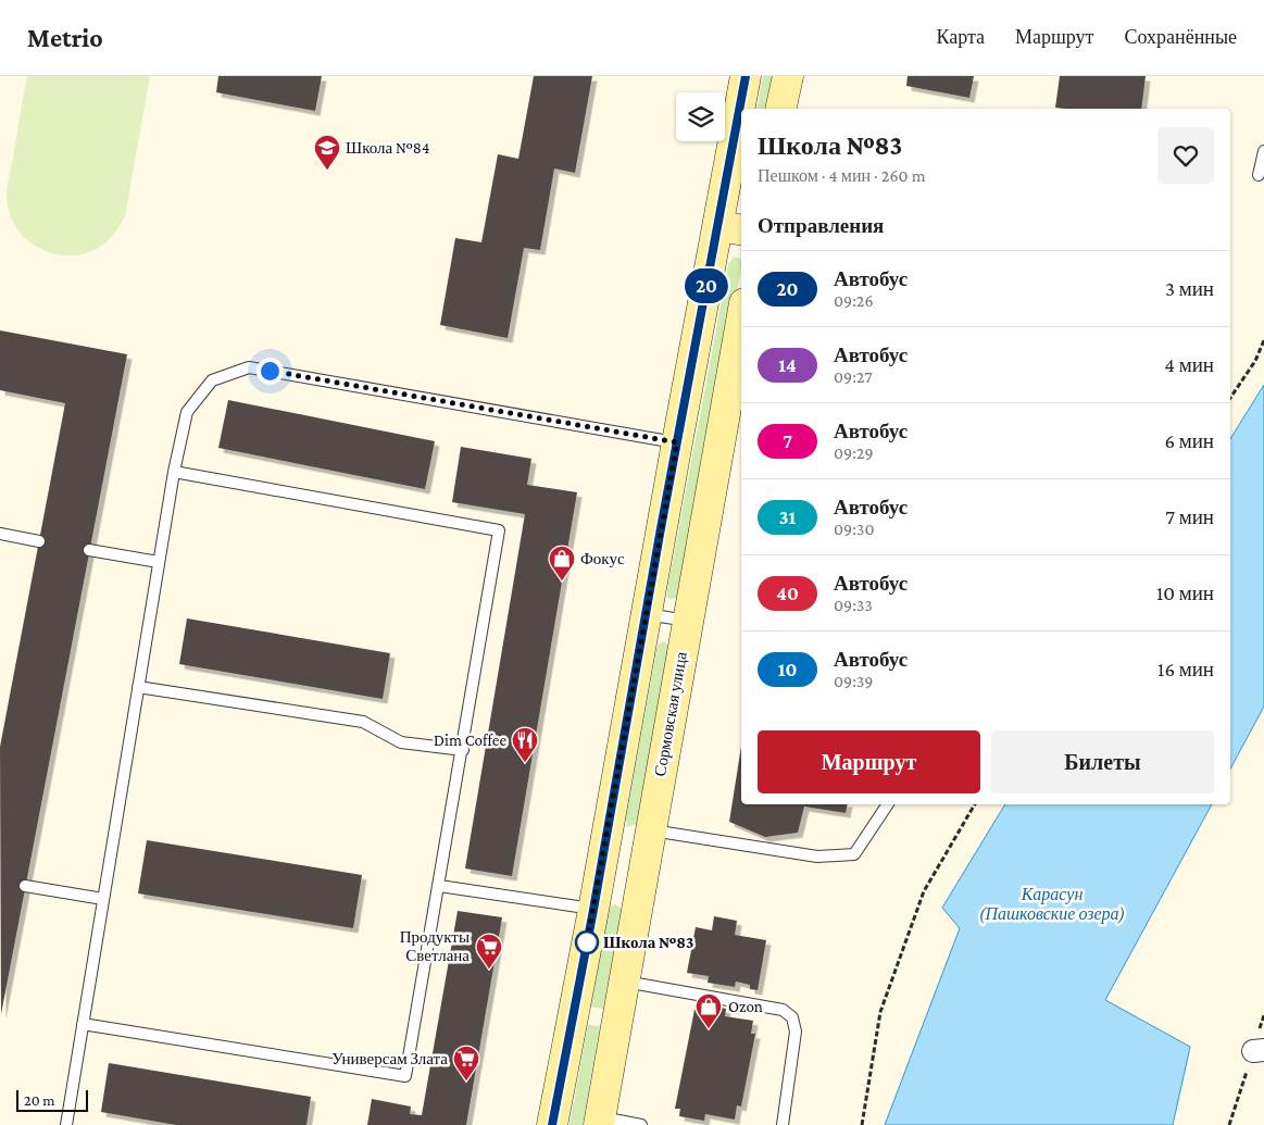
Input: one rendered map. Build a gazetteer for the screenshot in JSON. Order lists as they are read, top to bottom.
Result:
{
  "streets": {
    "main road": ["Сормовская улица"]
  },
  "water": ["Карасун (Пашковские озера)"],
  "places": {
    "school or university": ["Школа №84"],
    "shop": ["Фокус", "Ozon"],
    "restaurant": ["Dim Coffee"],
    "other": ["Школа №83"],
    "supermarket": ["Продукты Светлана", "Универсам Злата"]
  },
  "lines": ["bus line 20"],
  "scale_bar": "20 m",
  "page": {
    "header": "Metrio",
    "nav": ["Карта", "Маршрут", "Сохранённые"],
    "on_map": "20",
    "heading": [
      ["Школа №83", "Пешком · 4 мин · 260 m"],
      "Отправления"
    ],
    "list": [
      {
        "mark": "20",
        "name": "Автобус",
        "note": "09:26",
        "value": "3 мин"
      },
      {
        "mark": "14",
        "name": "Автобус",
        "note": "09:27",
        "value": "4 мин"
      },
      {
        "mark": "7",
        "name": "Автобус",
        "note": "09:29",
        "value": "6 мин"
      },
      {
        "mark": "31",
        "name": "Автобус",
        "note": "09:30",
        "value": "7 мин"
      },
      {
        "mark": "40",
        "name": "Автобус",
        "note": "09:33",
        "value": "10 мин"
      },
      {
        "mark": "10",
        "name": "Автобус",
        "note": "09:39",
        "value": "16 мин"
      }
    ],
    "buttons": ["Маршрут", "Билеты"],
    "scale": "20 m"
  }
}
